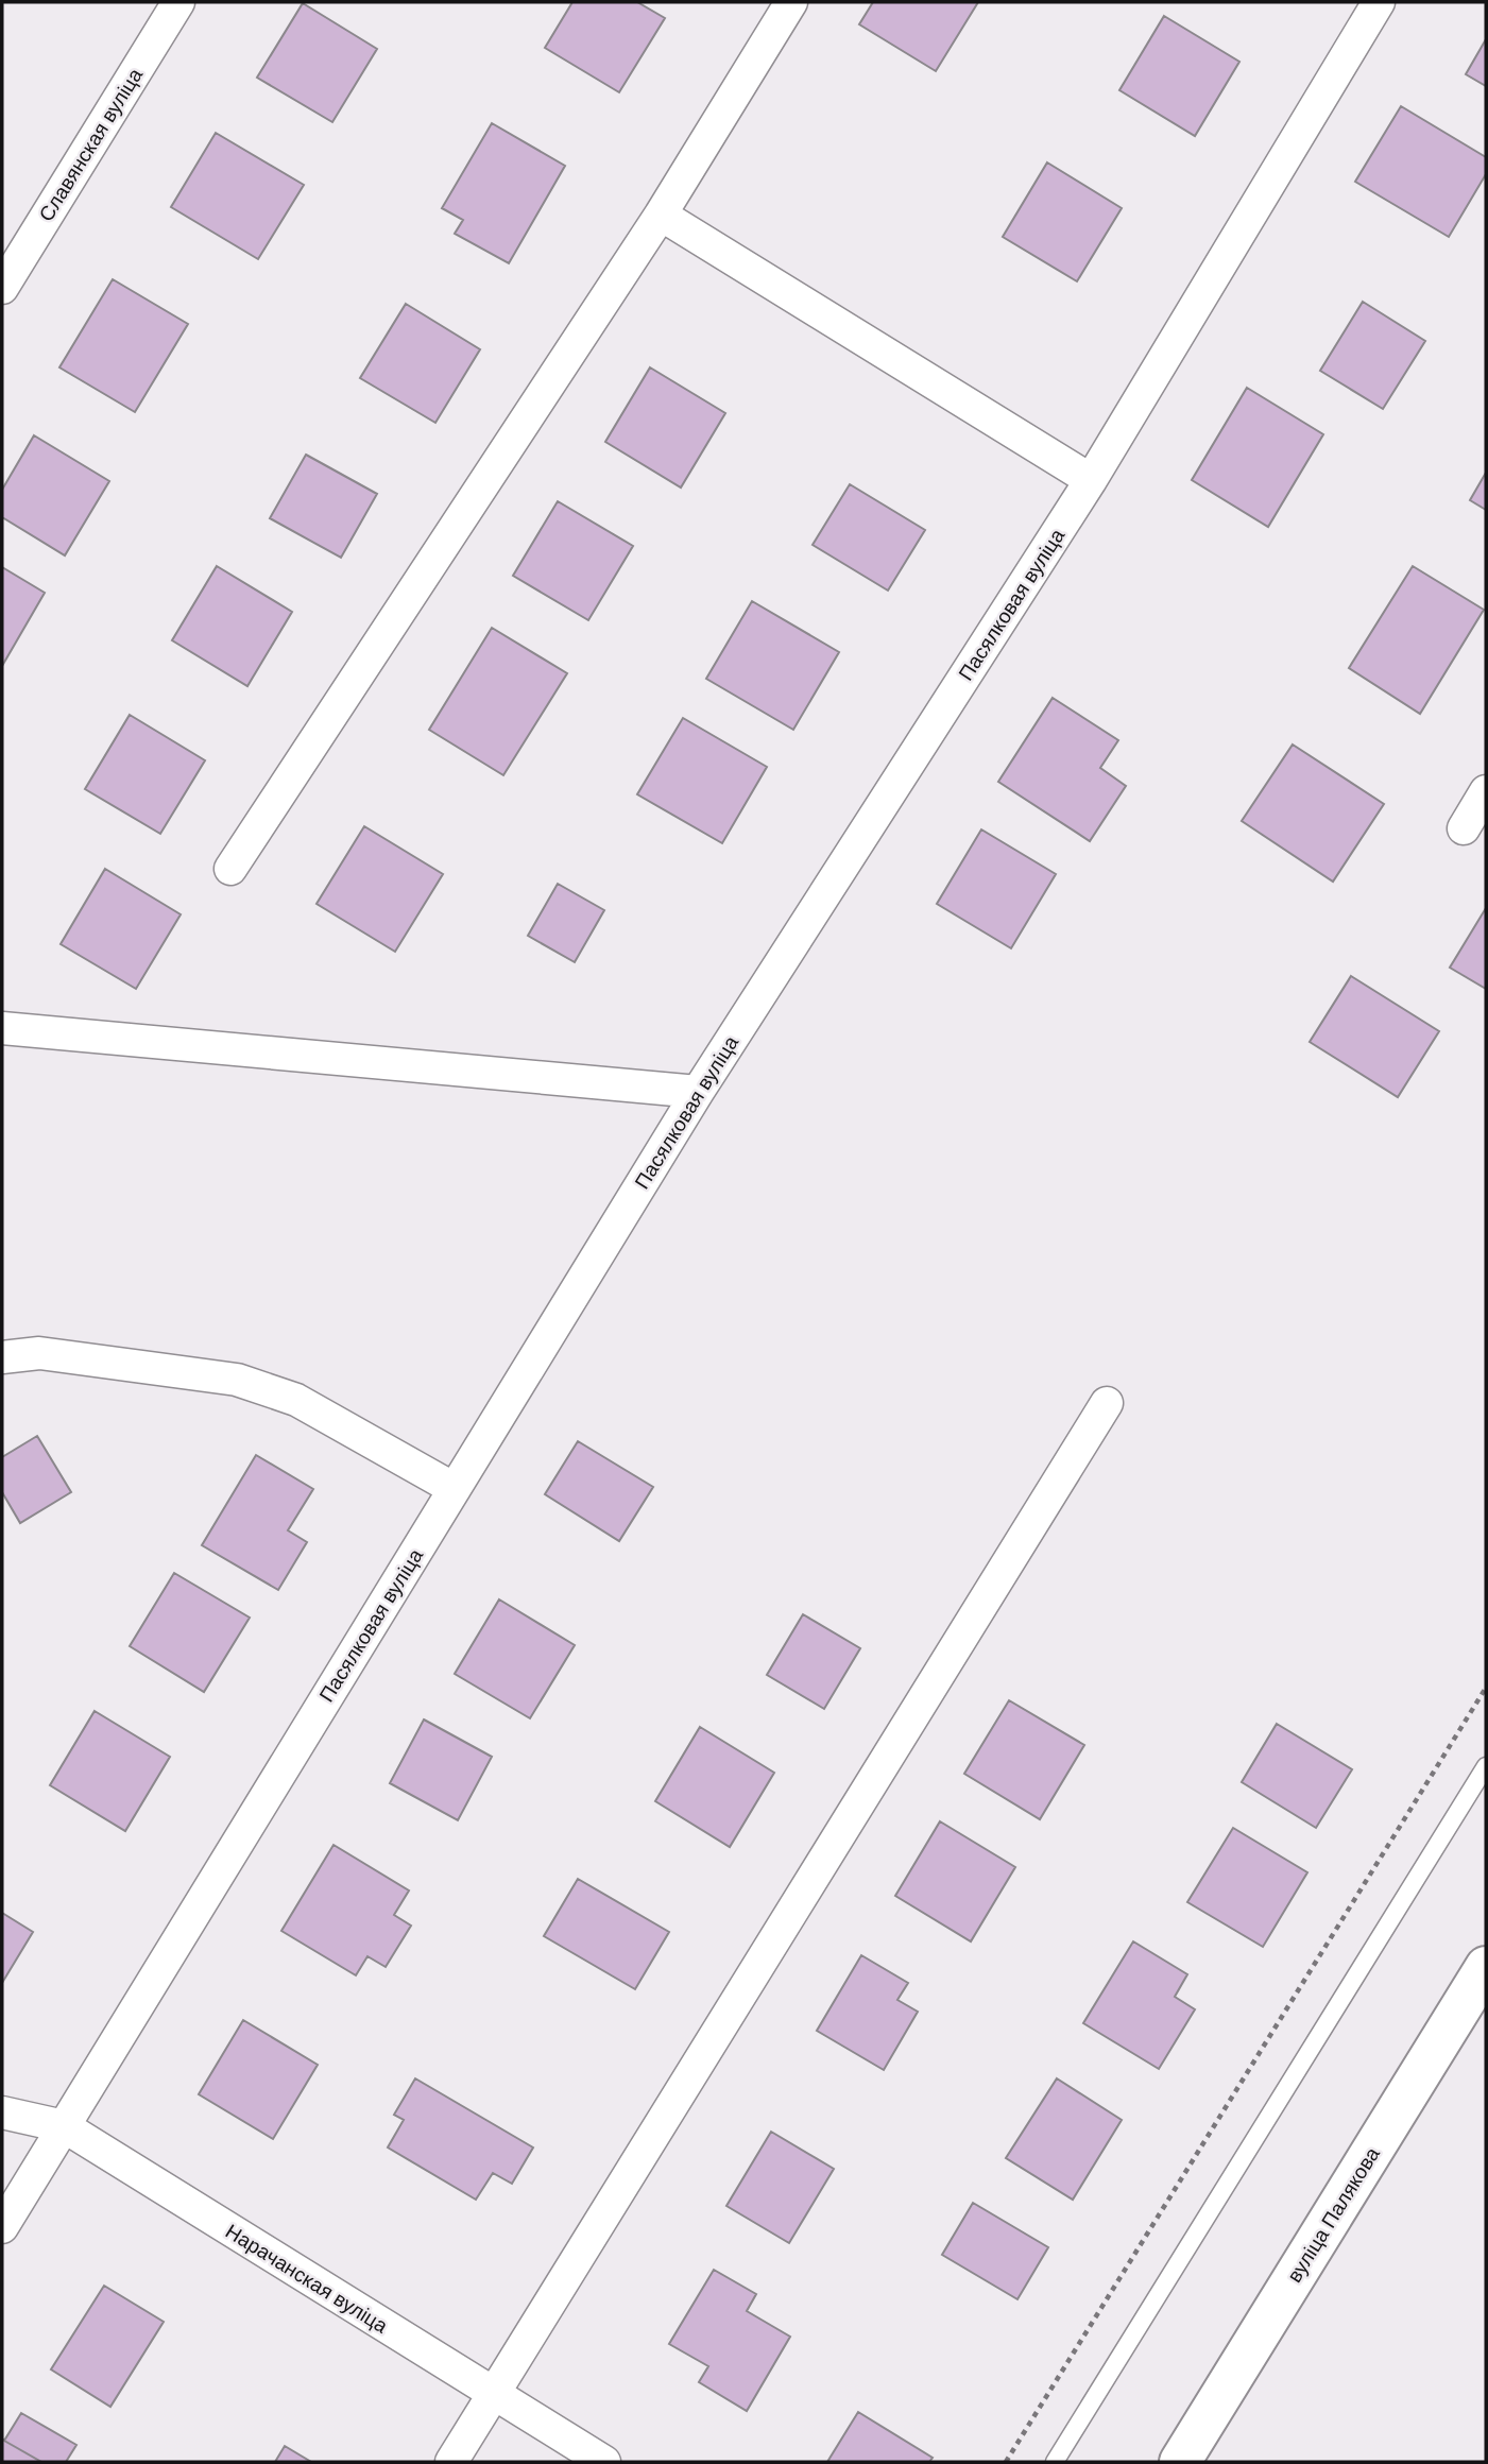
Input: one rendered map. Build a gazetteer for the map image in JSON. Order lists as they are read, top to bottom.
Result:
{
  "streets": {
    "street": [
      "Славянская вуліца",
      "Пасялковая вуліца",
      "вуліца Палякова",
      "Нарачанская вуліца"
    ]
  },
  "crossings": [
    ["Пасялковая вуліца", "Нарачанская вуліца"]
  ]
}
